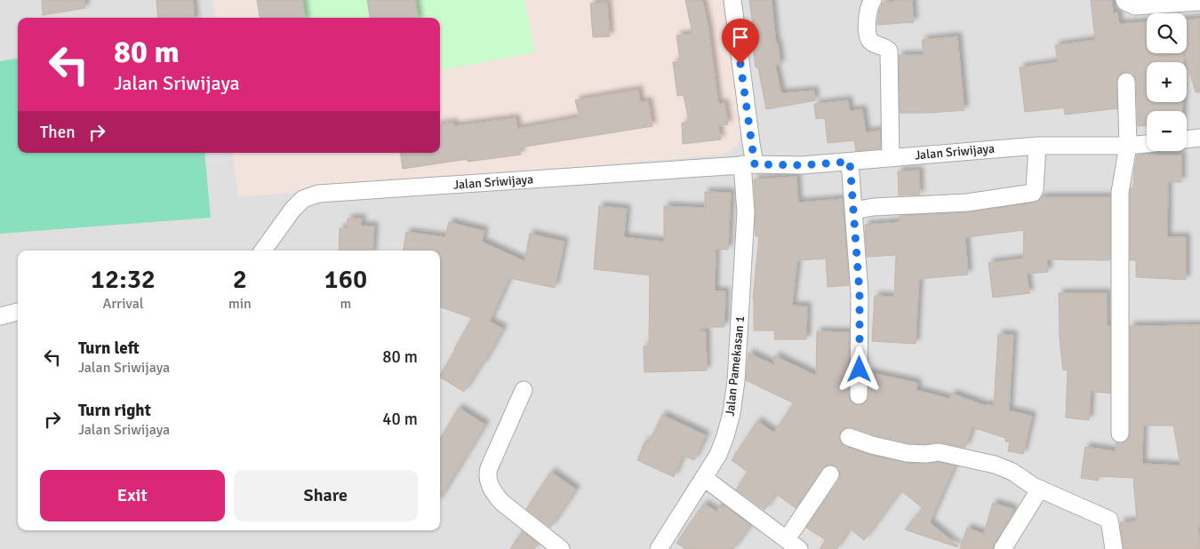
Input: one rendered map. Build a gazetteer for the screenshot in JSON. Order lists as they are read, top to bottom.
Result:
{
  "streets": {
    "street": ["Jalan Sriwijaya", "Jalan Pamekasan 1"]
  },
  "crossings": [
    ["Jalan Sriwijaya", "Jalan Pamekasan 1"]
  ],
  "page": {
    "map_buttons": ["+", "−"],
    "turn": ["80 m", "Jalan Sriwijaya"],
    "then": "Then",
    "eta": [
      "12:32",
      "Arrival",
      "2",
      "min",
      "160",
      "m"
    ],
    "list": [
      {
        "name": "Turn left",
        "note": "Jalan Sriwijaya",
        "value": "80 m"
      },
      {
        "name": "Turn right",
        "note": "Jalan Sriwijaya",
        "value": "40 m"
      }
    ],
    "buttons": ["Exit", "Share"]
  }
}
